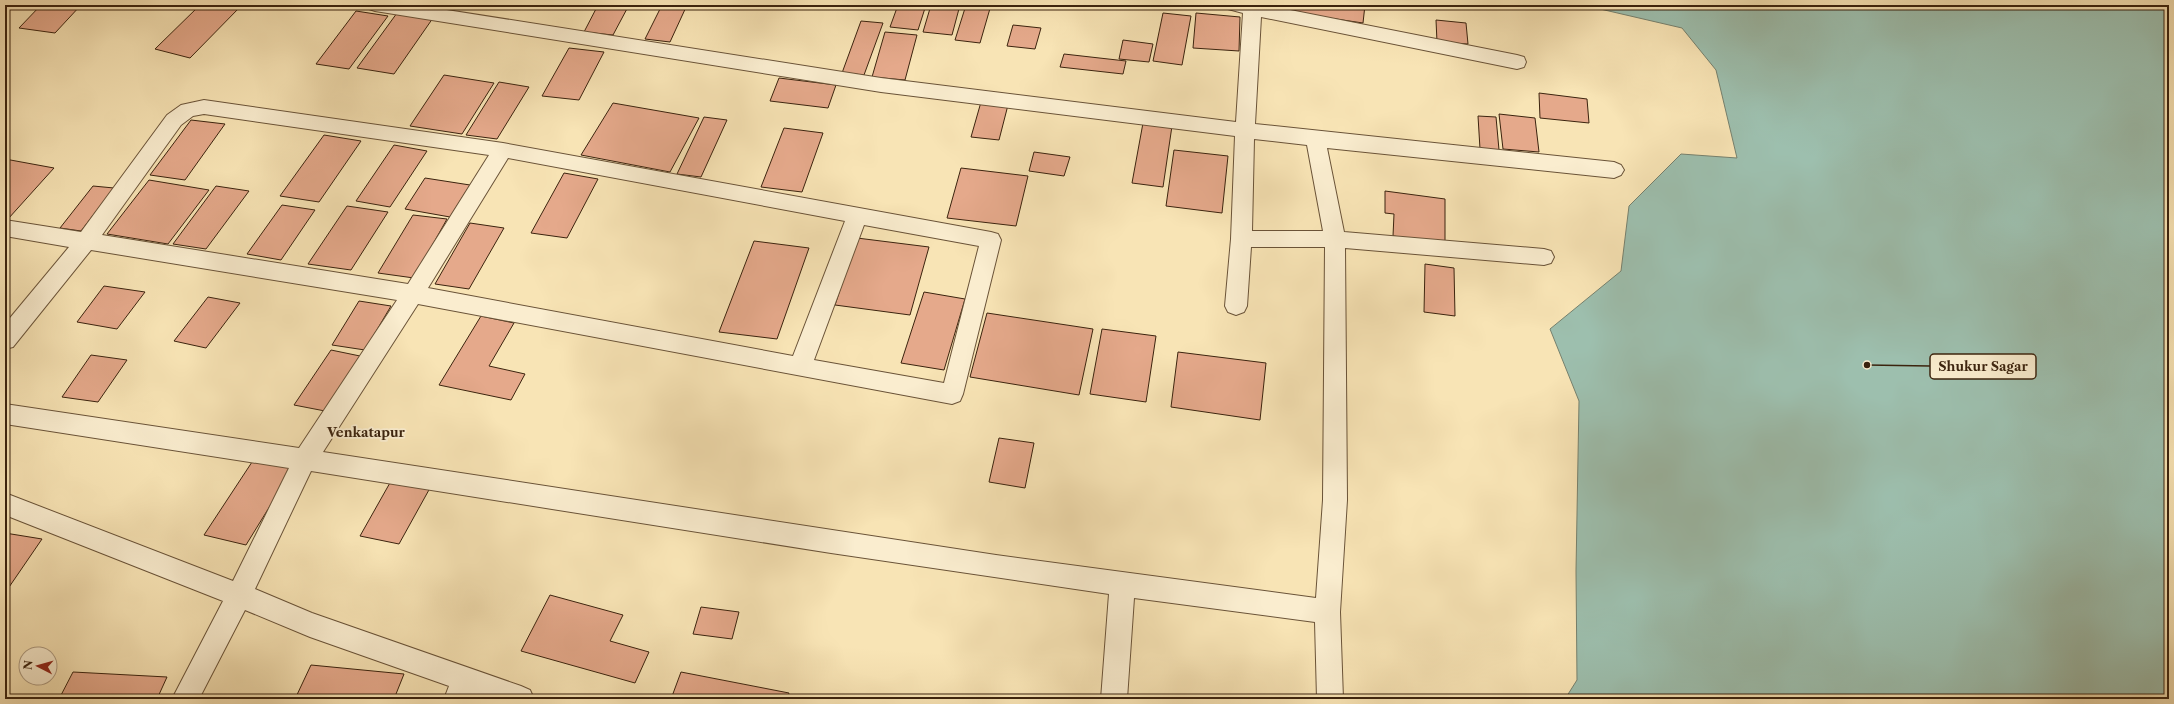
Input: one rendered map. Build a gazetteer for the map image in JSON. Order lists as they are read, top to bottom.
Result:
{
  "districts": ["Venkatapur"],
  "places": ["Shukur Sagar"],
  "north": "left"
}
